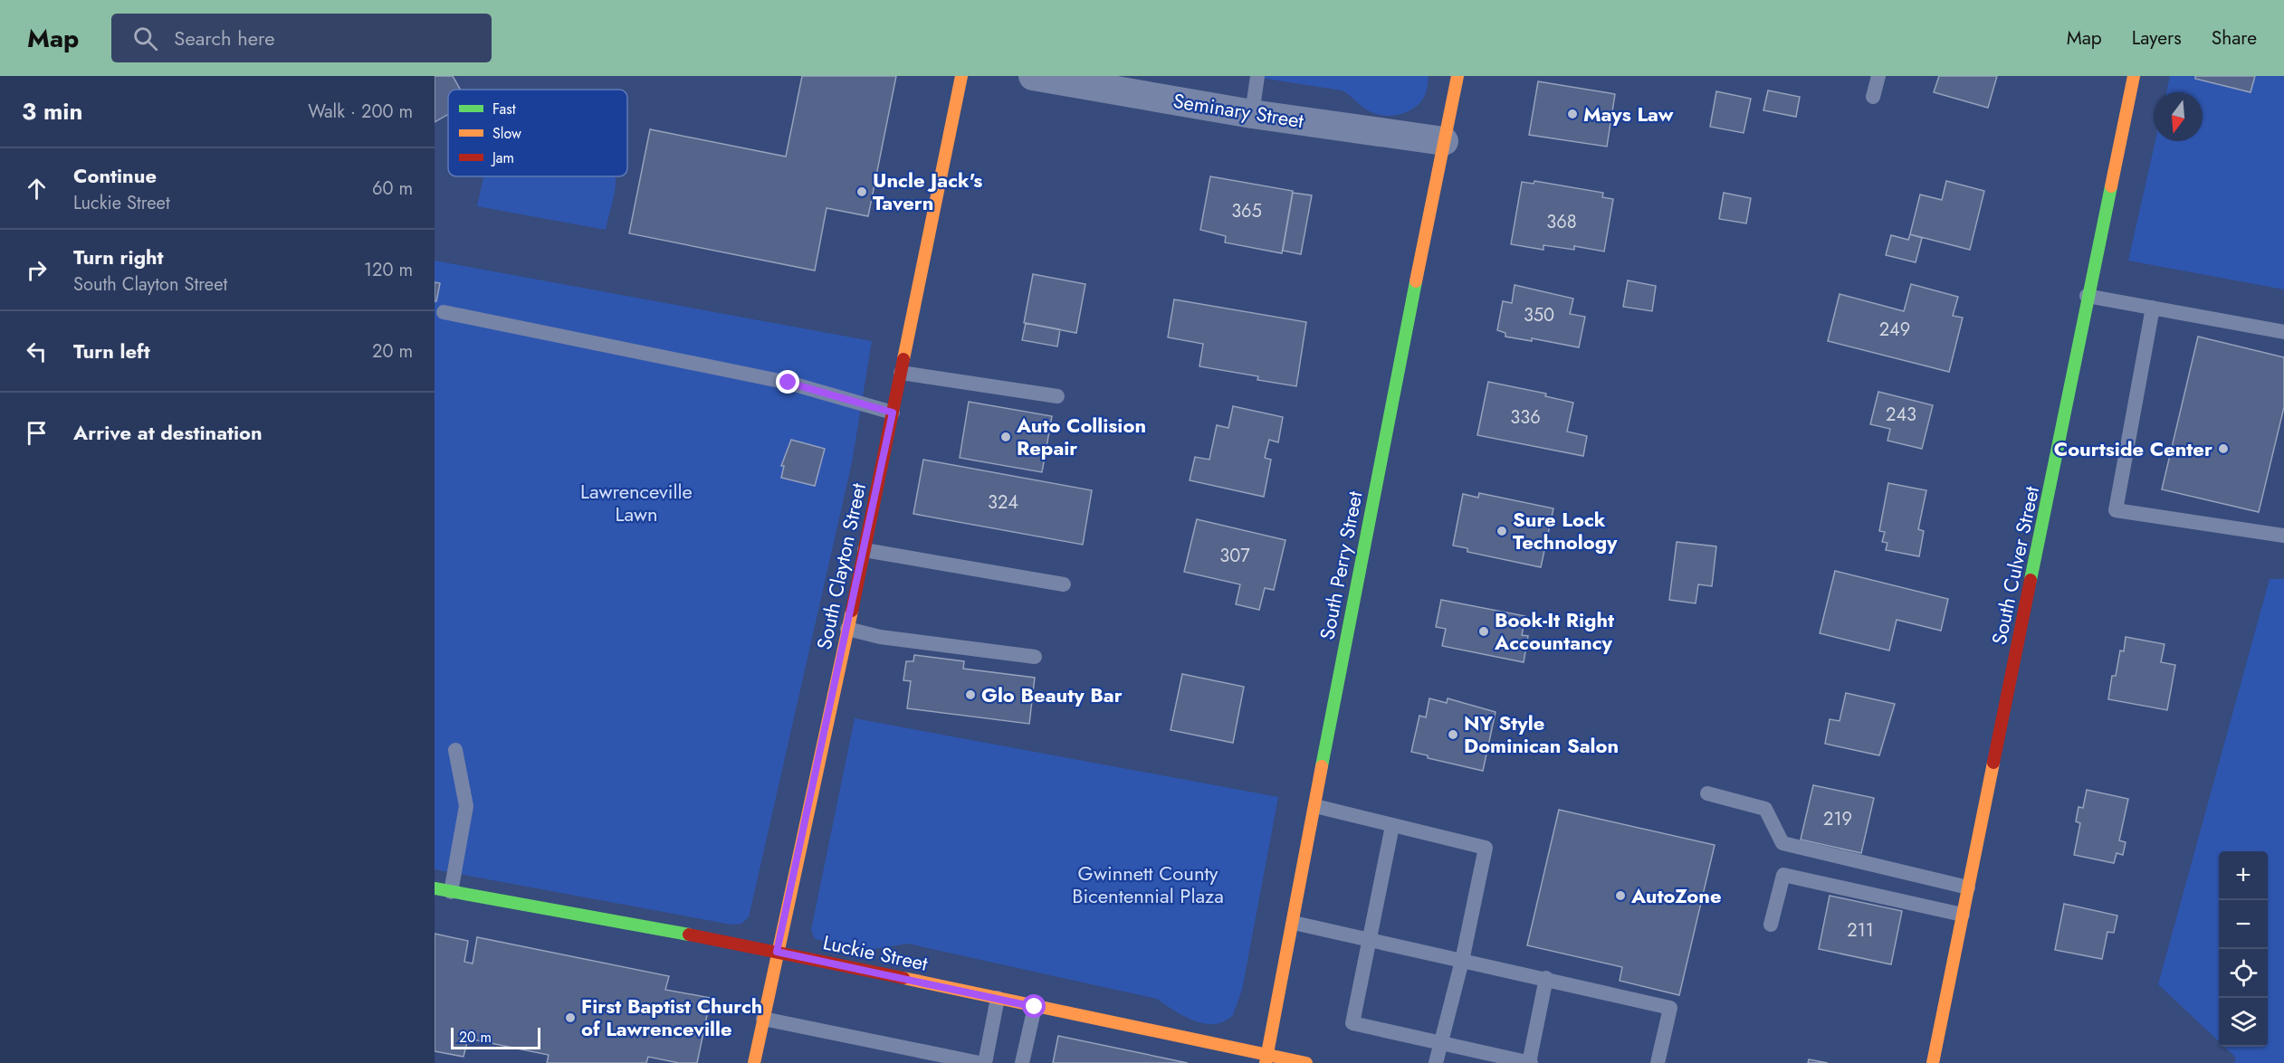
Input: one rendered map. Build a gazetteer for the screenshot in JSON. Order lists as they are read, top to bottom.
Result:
{
  "streets": {
    "main road": [
      "South Perry Street",
      "South Culver Street",
      "South Clayton Street",
      "Luckie Street"
    ],
    "street": ["Seminary Street"]
  },
  "crossings": [
    ["Seminary Street", "South Perry Street"],
    ["South Perry Street", "Luckie Street"],
    ["South Clayton Street", "Luckie Street"]
  ],
  "parks": ["Lawrenceville Lawn", "Gwinnett County Bicentennial Plaza"],
  "places": [
    "Mays Law",
    "Uncle Jack's Tavern",
    "Auto Collision Repair",
    "Courtside Center",
    "Sure Lock Technology",
    "Book-It Right Accountancy",
    "Glo Beauty Bar",
    "NY Style Dominican Salon",
    "AutoZone",
    "First Baptist Church of Lawrenceville"
  ],
  "house_numbers": [
    "365",
    "368",
    "350",
    "249",
    "243",
    "336",
    "324",
    "307",
    "219",
    "211"
  ],
  "legend": ["Fast", "Slow", "Jam"],
  "scale_bar": "20 m",
  "north": "bottom",
  "page": {
    "header": "Map",
    "search": "Search here",
    "nav": ["Map", "Layers", "Share"],
    "heading": ["3 min", "Walk · 200 m"],
    "list": [
      ["Continue", "Luckie Street", "60 m"],
      ["Turn right", "South Clayton Street", "120 m"],
      ["Turn left", "20 m"],
      "Arrive at destination"
    ],
    "map_buttons": ["+", "−"],
    "scale": "20 m"
  }
}
